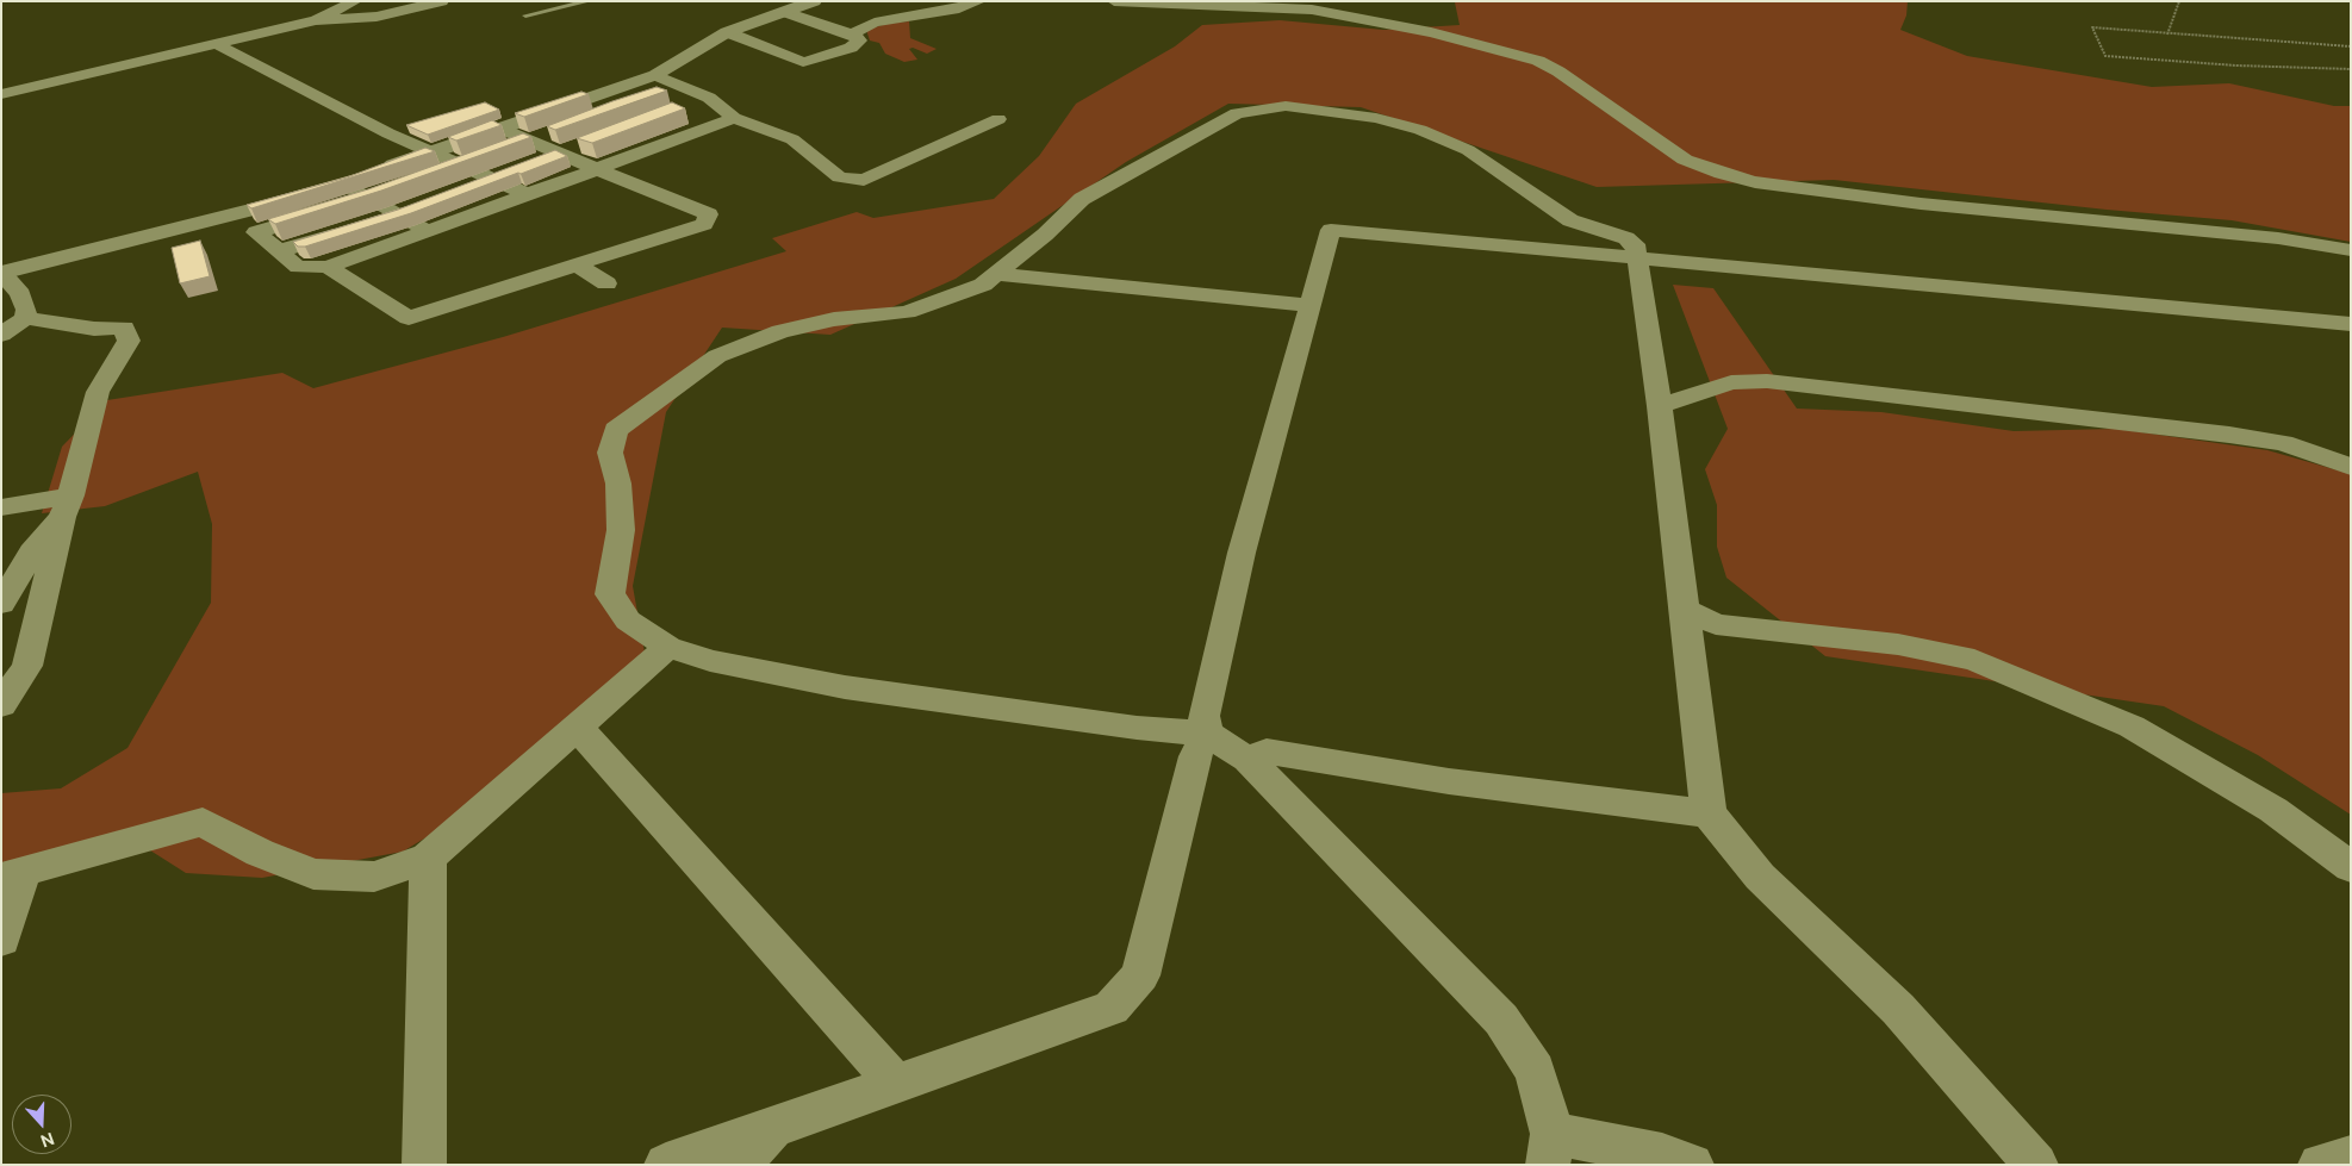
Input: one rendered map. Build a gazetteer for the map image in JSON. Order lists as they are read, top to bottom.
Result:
{
  "north": "bottom"
}
